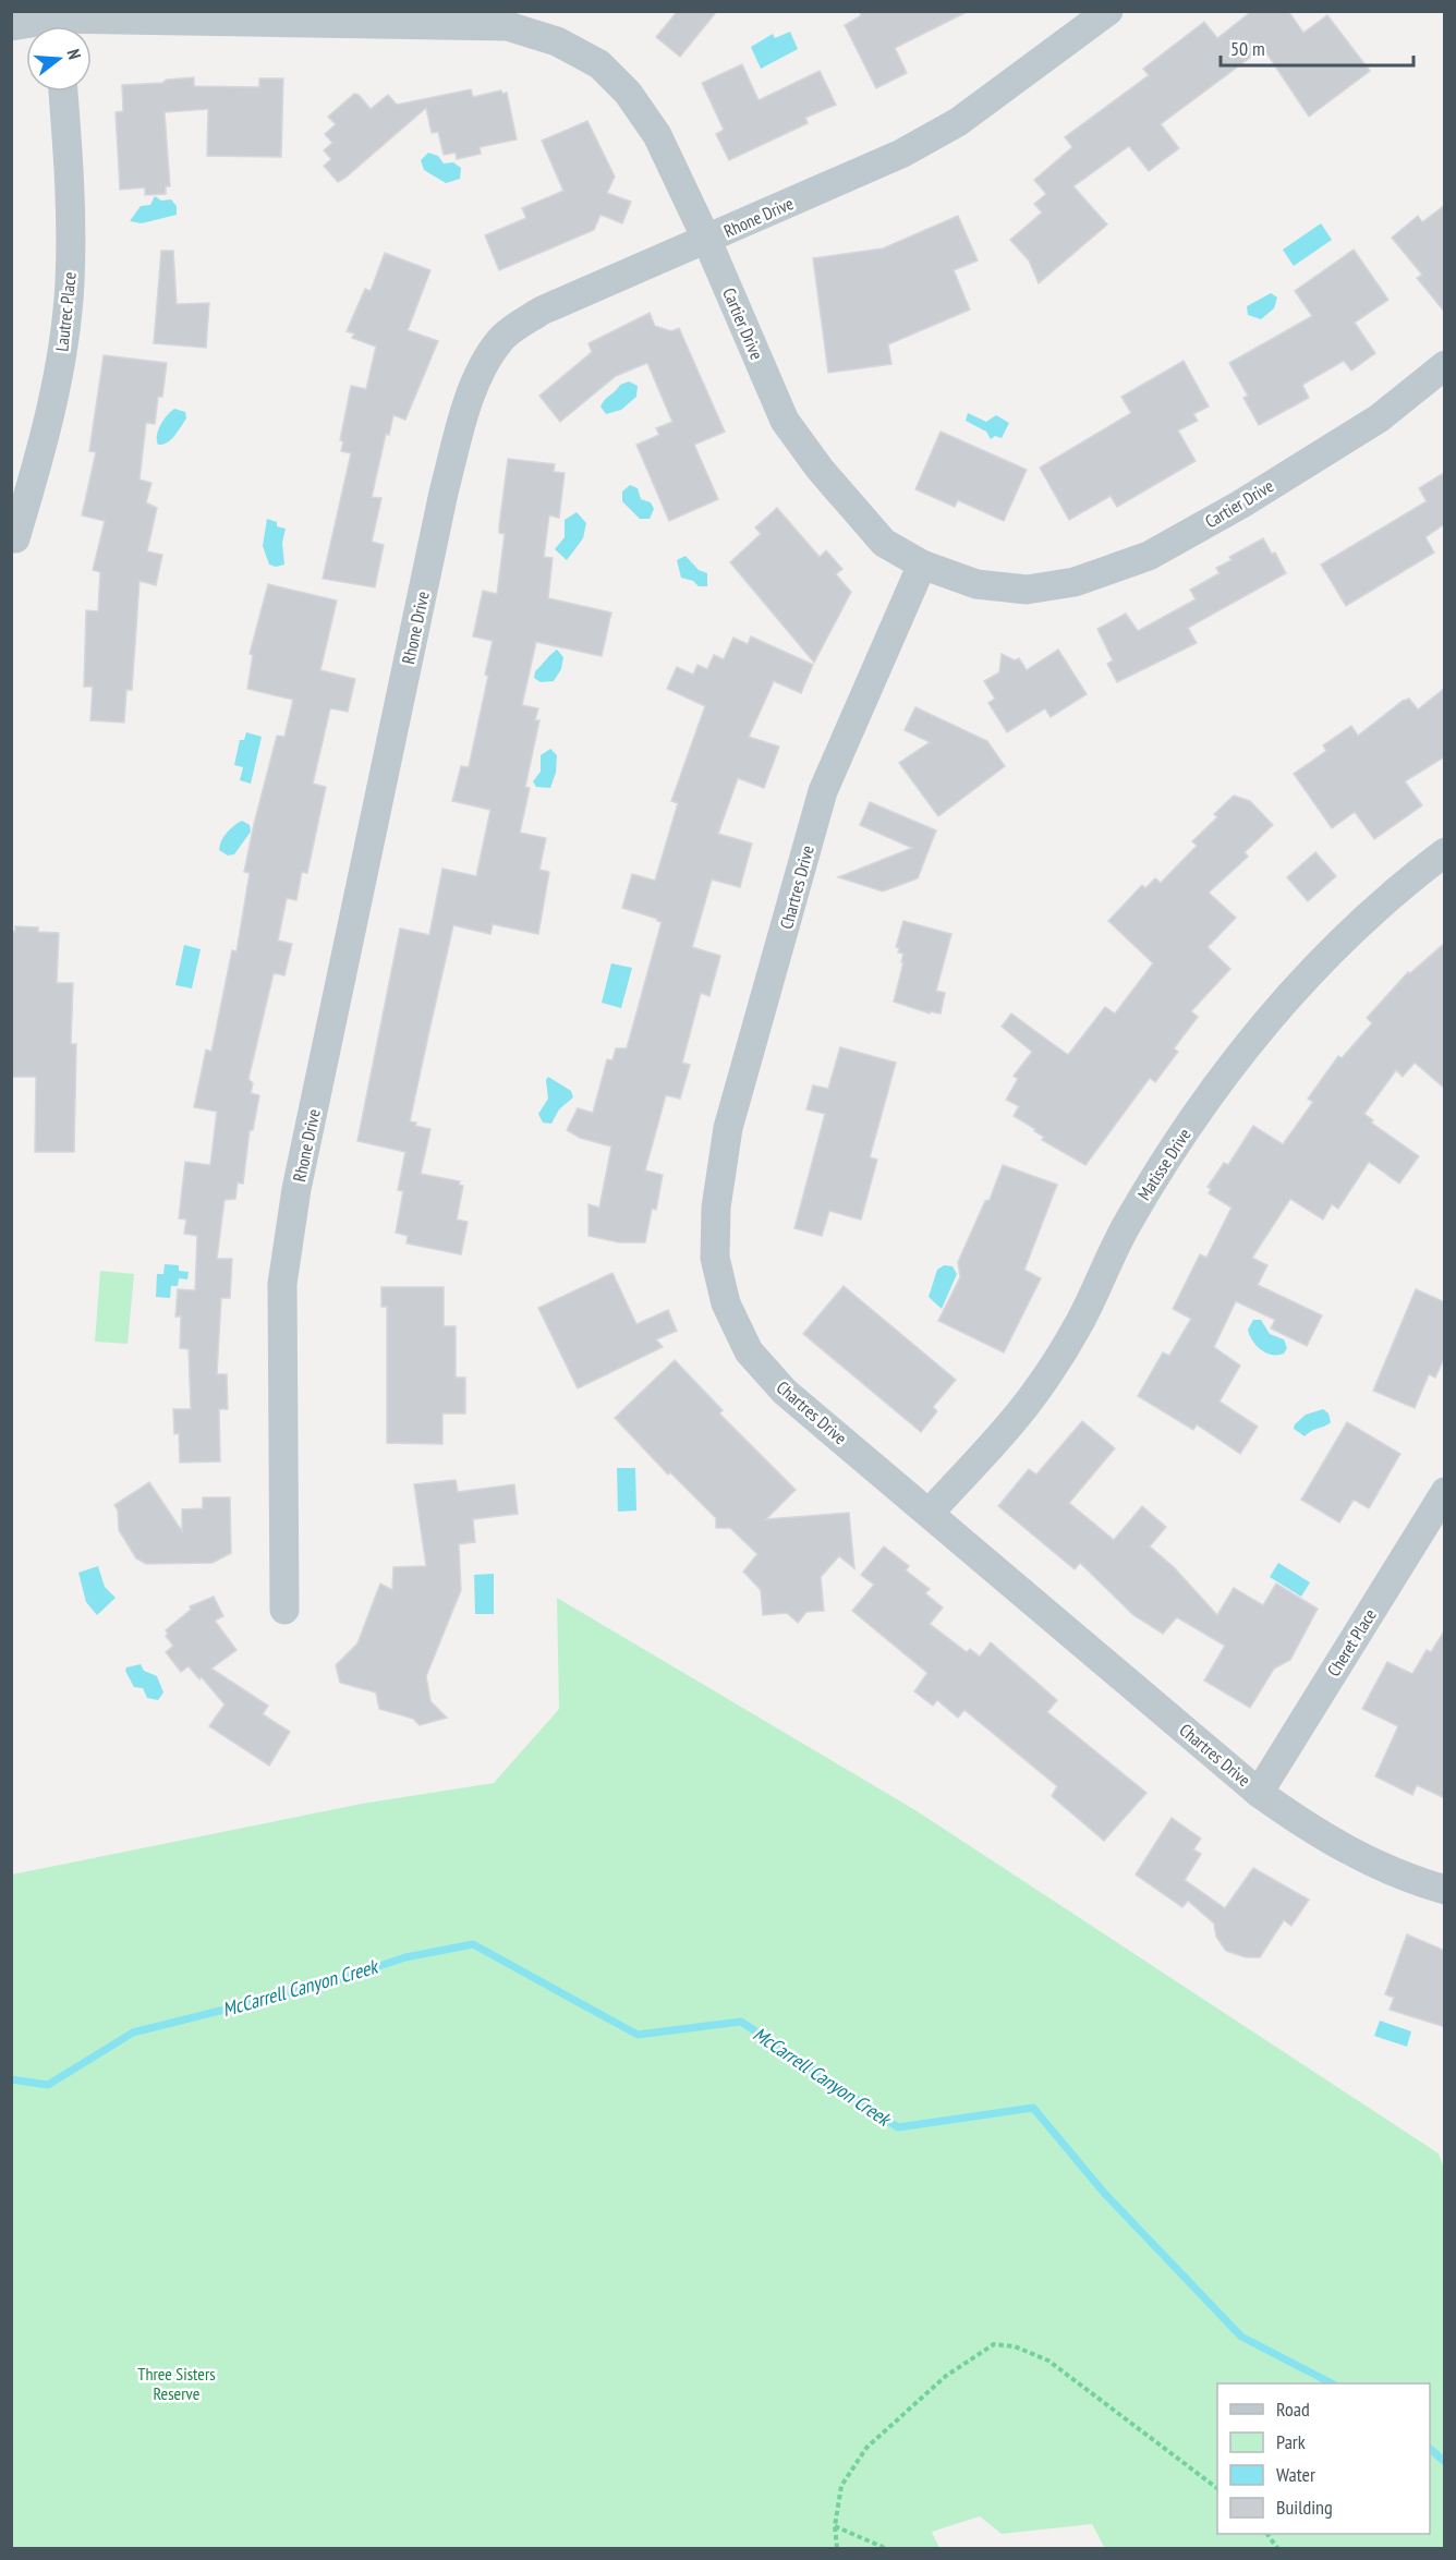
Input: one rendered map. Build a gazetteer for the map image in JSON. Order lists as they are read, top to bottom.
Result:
{
  "streets": {
    "street": [
      "Rhone Drive",
      "Lautrec Place",
      "Cartier Drive",
      "Chartres Drive",
      "Matisse Drive",
      "Cheret Place"
    ]
  },
  "crossings": [
    ["Rhone Drive", "Cartier Drive"],
    ["Cartier Drive", "Chartres Drive"],
    ["Chartres Drive", "Matisse Drive"],
    ["Chartres Drive", "Cheret Place"]
  ],
  "water": ["McCarrell Canyon Creek"],
  "parks": ["Three Sisters Reserve"],
  "legend": [
    "Road",
    "Park",
    "Water",
    "Building"
  ],
  "scale_bar": "50 m",
  "north": "right"
}
